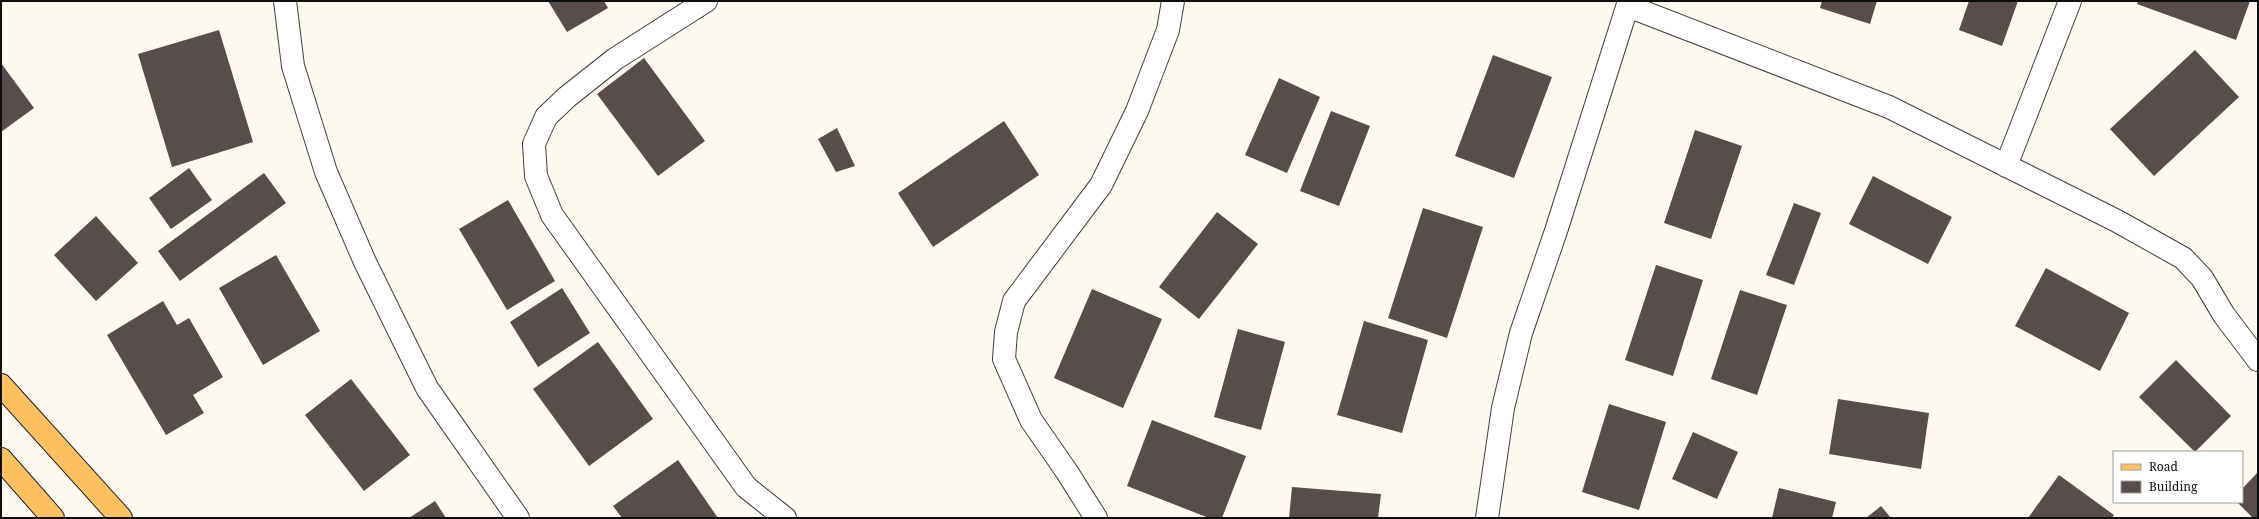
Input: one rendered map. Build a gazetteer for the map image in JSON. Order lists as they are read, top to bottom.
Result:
{
  "legend": ["Road", "Building"]
}
